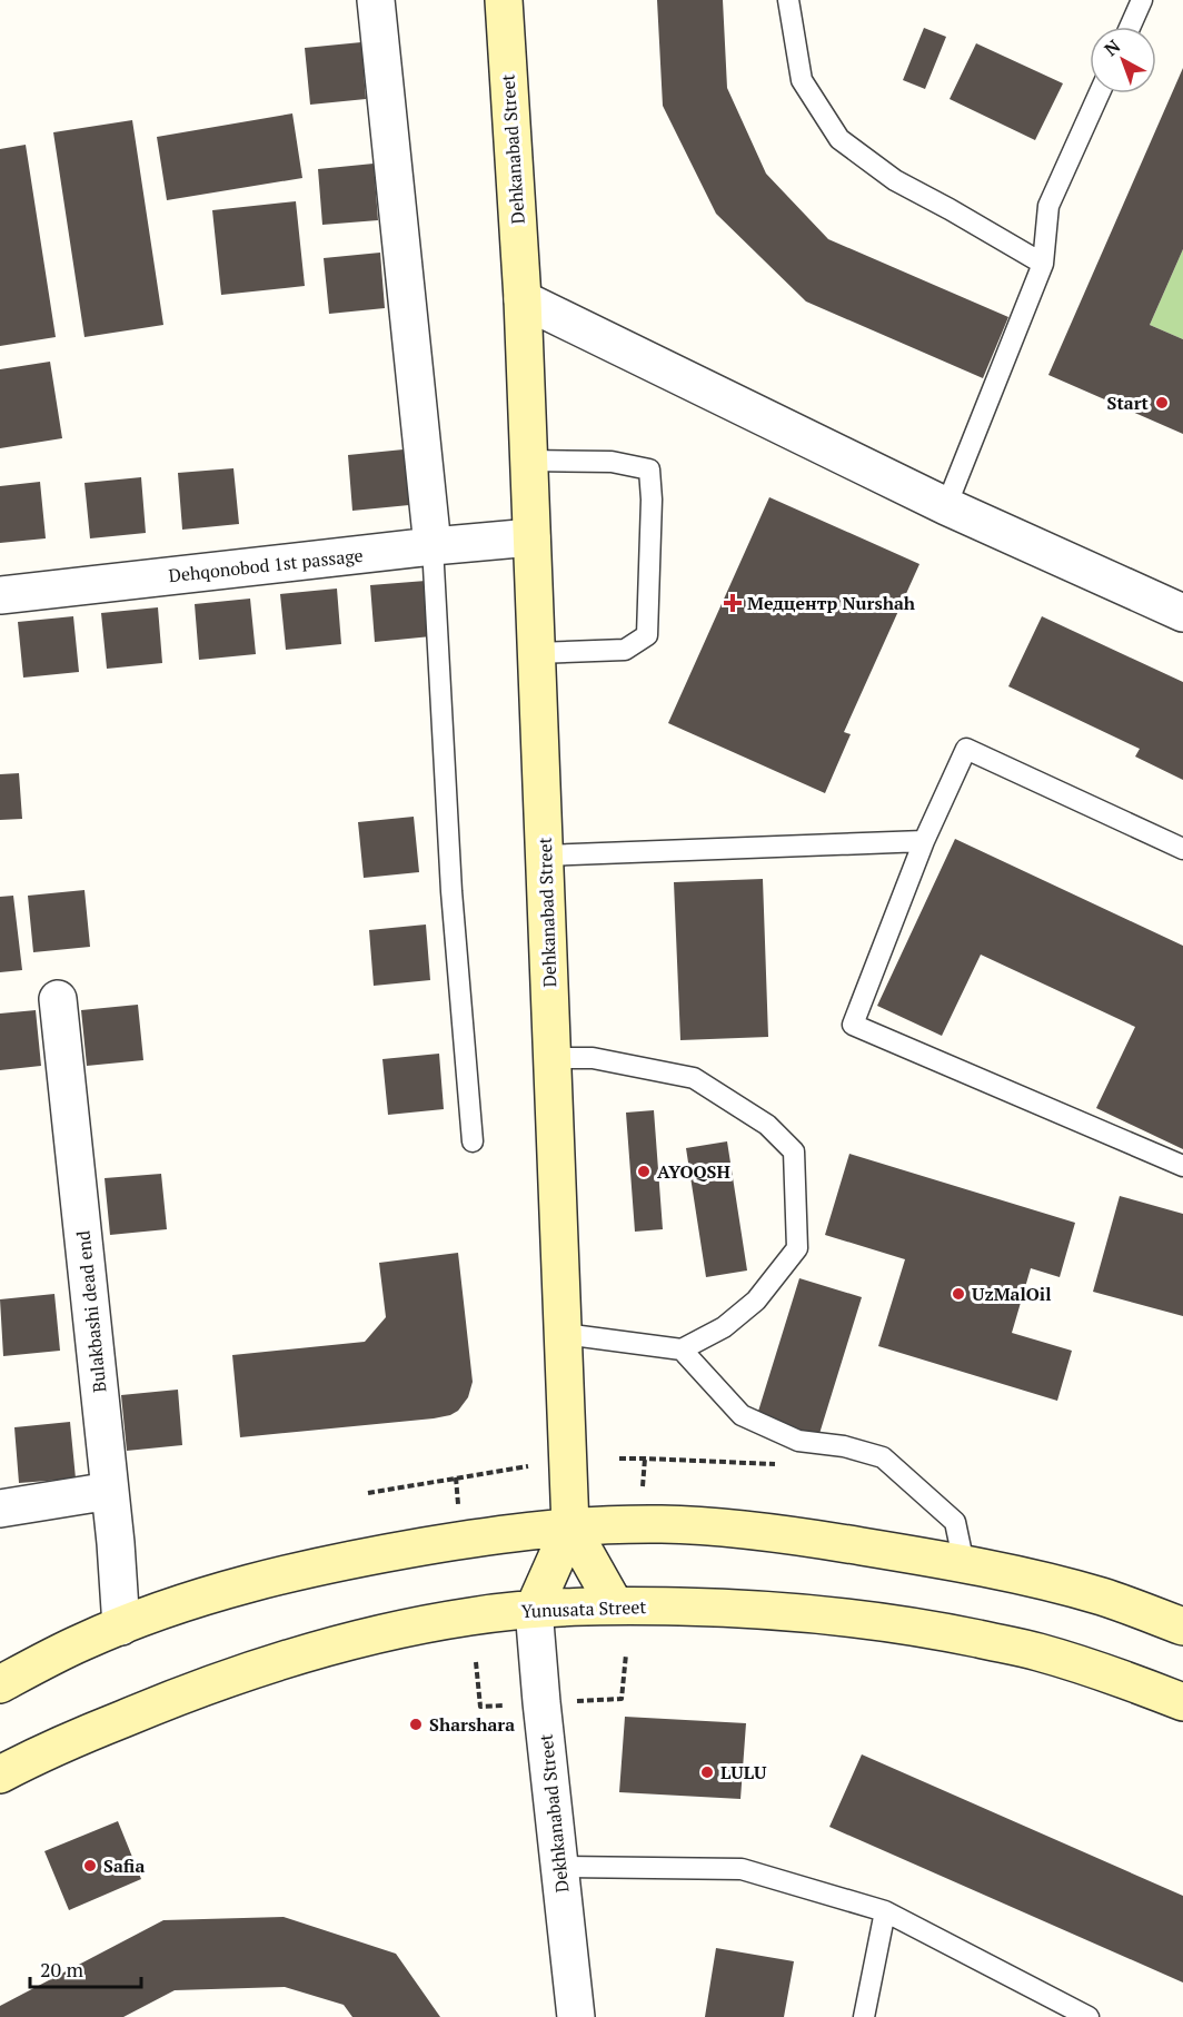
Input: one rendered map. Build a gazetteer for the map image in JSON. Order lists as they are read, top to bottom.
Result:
{
  "streets": {
    "main road": ["Dehkаnabad Street", "Dehkanabad Street", "Yunusata Street"],
    "street": ["Dehqonobod 1st passage", "Bulakbashi dead end", "Dekhkanabad Street"]
  },
  "crossings": [
    ["Dehkаnabad Street", "Dehkanabad Street"],
    ["Dehqonobod 1st passage", "Dehkanabad Street"],
    ["Yunusata Street", "Dekhkanabad Street"]
  ],
  "places": {
    "other": [
      "Start",
      "AYOQSH",
      "UzMalOil",
      "Sharshara",
      "LULU",
      "Safia"
    ],
    "health": ["Медцентр Nurshah"]
  },
  "scale_bar": "20 m",
  "north": "top left"
}
